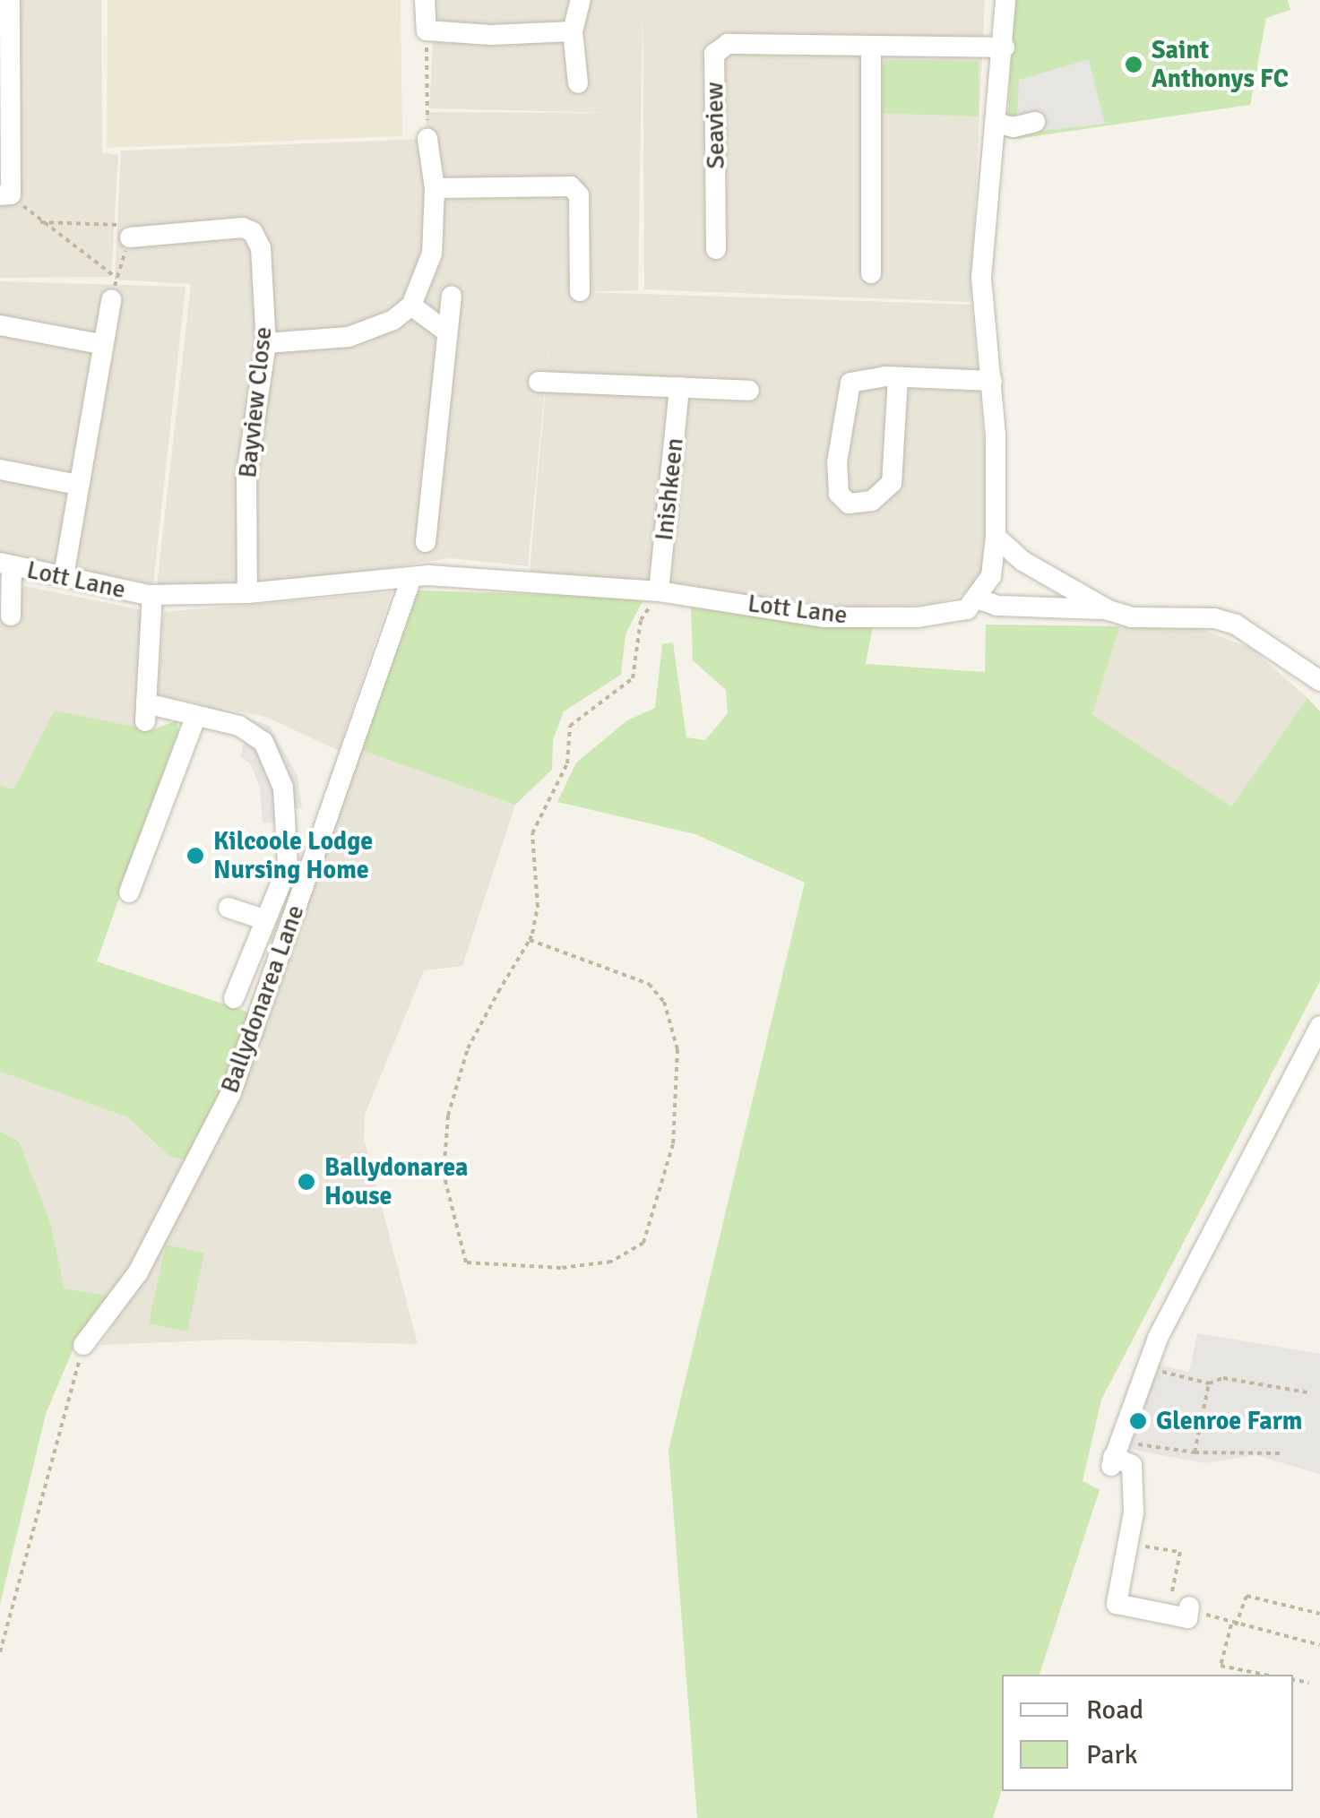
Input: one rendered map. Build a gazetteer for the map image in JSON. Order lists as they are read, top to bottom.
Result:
{
  "streets": {
    "street": [
      "Seaview",
      "Bayview Close",
      "Inishkeen",
      "Lott Lane",
      "Ballydonarea Lane"
    ]
  },
  "crossings": [
    ["Bayview Close", "Lott Lane"],
    ["Inishkeen", "Lott Lane"],
    ["Lott Lane", "Ballydonarea Lane"]
  ],
  "places": [
    "Saint Anthonys FC",
    "Kilcoole Lodge Nursing Home",
    "Ballydonarea House",
    "Glenroe Farm"
  ],
  "legend": ["Road", "Park"]
}
